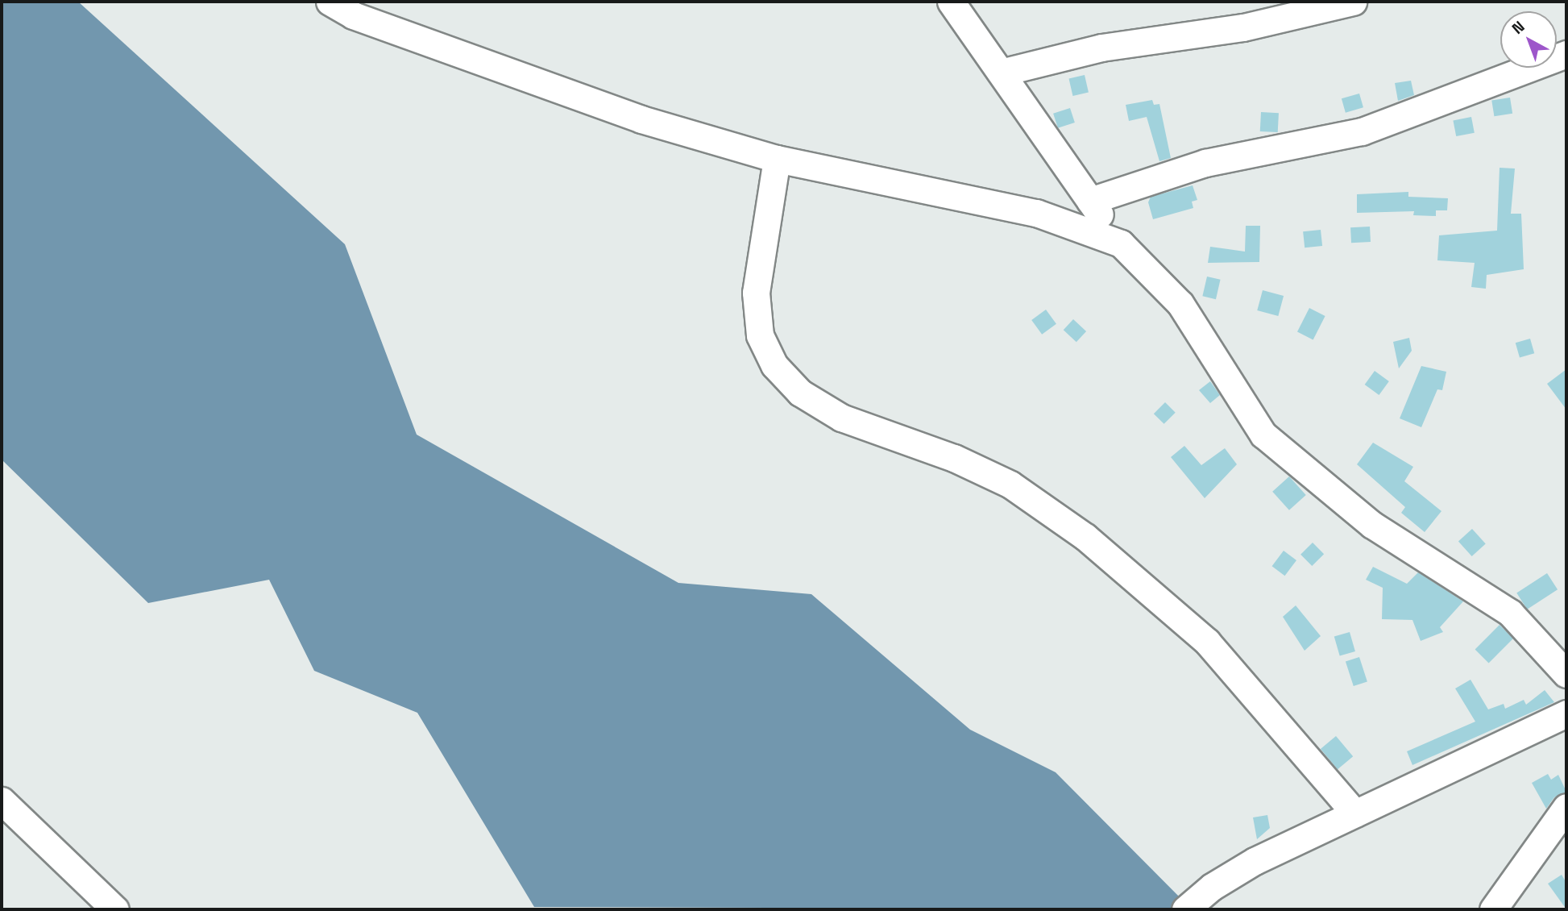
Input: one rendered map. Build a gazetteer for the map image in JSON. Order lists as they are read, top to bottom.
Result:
{
  "north": "top left"
}
